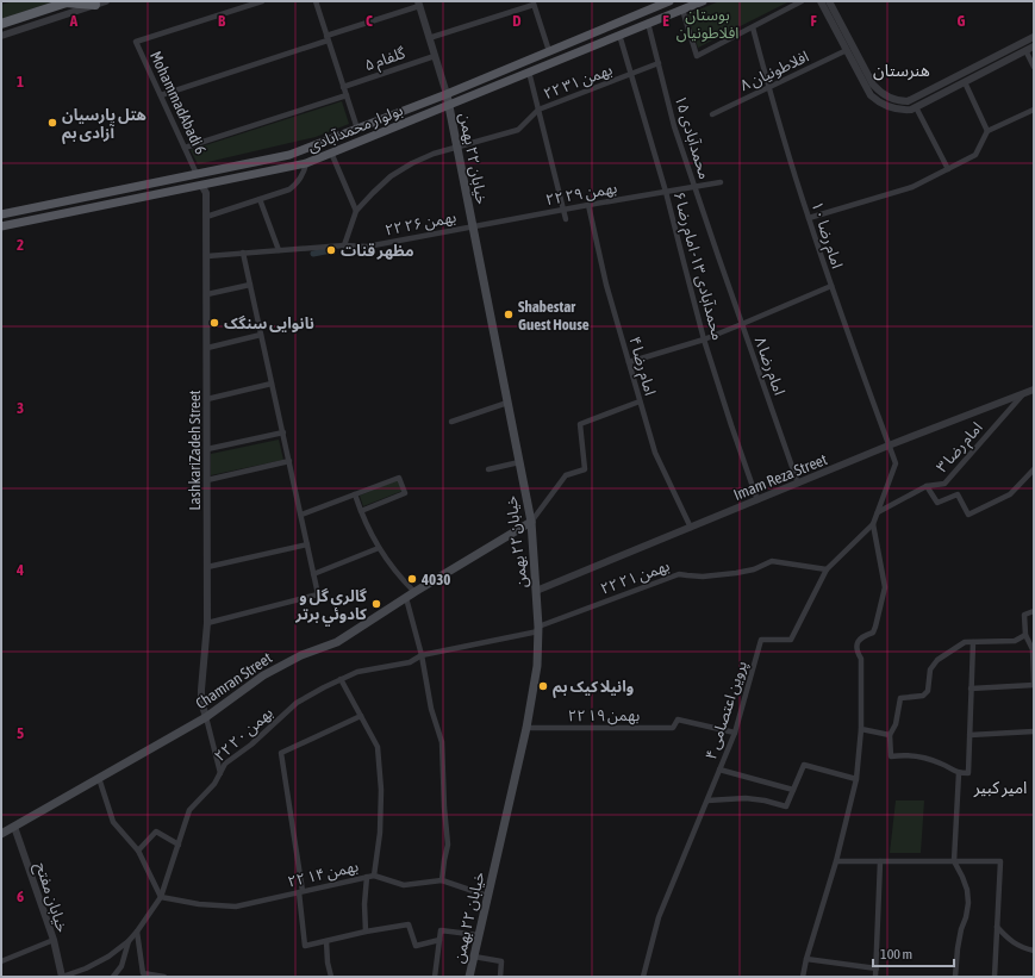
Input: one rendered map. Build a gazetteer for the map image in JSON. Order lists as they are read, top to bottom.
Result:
{
  "streets": {
    "main road": ["بولوار محمدآبادی", "خیابان ۲۲ بهمن", "Chamran Street"],
    "street": [
      "گلفام ۵",
      "افلاطونیان ۸",
      "۲۲ بهمن ۳۱",
      "MohammadAbadi 6",
      "محمدآبادی ۱۵",
      "۲۲ بهمن ۲۹",
      "۲۲ بهمن ۲۶",
      "امام رضا ۱۰",
      "محمدآبادی ۱۳- امام رضا ۶",
      "امام رضا ۴",
      "امام رضا ۸",
      "امام رضا ۳",
      "LashkariZadeh Street",
      "Imam Reza Street",
      "۲۲ بهمن ۲۱",
      "پروین اعتصامی ۴",
      "۲۲ بهمن ۱۹",
      "۲۲ بهمن ۲۰",
      "۲۲ بهمن ۱۴",
      "خیابان مفتح"
    ]
  },
  "crossings": [
    ["افلاطونیان ۸", "امام رضا ۱۰"],
    ["۲۲ بهمن ۳۱", "محمدآبادی ۱۵"],
    ["۲۲ بهمن ۳۱", "خیابان ۲۲ بهمن"],
    ["۲۲ بهمن ۳۱", "محمدآبادی ۱۳- امام رضا ۶"],
    ["MohammadAbadi 6", "بولوار محمدآبادی"],
    ["بولوار محمدآبادی", "محمدآبادی ۱۵"],
    ["بولوار محمدآبادی", "خیابان ۲۲ بهمن"],
    ["بولوار محمدآبادی", "محمدآبادی ۱۳- امام رضا ۶"],
    ["بولوار محمدآبادی", "LashkariZadeh Street"],
    ["محمدآبادی ۱۵", "۲۲ بهمن ۲۹"],
    ["محمدآبادی ۱۵", "امام رضا ۸"],
    ["خیابان ۲۲ بهمن", "۲۲ بهمن ۲۹"],
    ["خیابان ۲۲ بهمن", "۲۲ بهمن ۲۶"],
    ["خیابان ۲۲ بهمن", "Imam Reza Street"],
    ["خیابان ۲۲ بهمن", "۲۲ بهمن ۲۱"],
    ["خیابان ۲۲ بهمن", "Chamran Street"],
    ["خیابان ۲۲ بهمن", "۲۲ بهمن ۱۹"],
    ["خیابان ۲۲ بهمن", "۲۲ بهمن ۲۰"],
    ["خیابان ۲۲ بهمن", "۲۲ بهمن ۱۴"],
    ["۲۲ بهمن ۲۹", "۲۲ بهمن ۲۶"],
    ["۲۲ بهمن ۲۹", "محمدآبادی ۱۳- امام رضا ۶"],
    ["۲۲ بهمن ۲۹", "امام رضا ۴"],
    ["۲۲ بهمن ۲۶", "LashkariZadeh Street"],
    ["امام رضا ۱۰", "امام رضا ۳"],
    ["امام رضا ۱۰", "Imam Reza Street"],
    ["امام رضا ۱۰", "پروین اعتصامی ۴"],
    ["محمدآبادی ۱۳- امام رضا ۶", "Imam Reza Street"],
    ["امام رضا ۴", "Imam Reza Street"],
    ["امام رضا ۸", "Imam Reza Street"],
    ["امام رضا ۳", "Imam Reza Street"],
    ["LashkariZadeh Street", "Chamran Street"],
    ["۲۲ بهمن ۲۱", "پروین اعتصامی ۴"],
    ["۲۲ بهمن ۲۱", "۲۲ بهمن ۲۰"],
    ["Chamran Street", "خیابان مفتح"],
    ["پروین اعتصامی ۴", "۲۲ بهمن ۱۹"],
    ["۲۲ بهمن ۲۰", "۲۲ بهمن ۱۴"],
    ["۲۲ بهمن ۲۰", "خیابان مفتح"]
  ],
  "districts": ["هنرستان", "امیر کبیر"],
  "parks": ["بوستان افلاطونیان"],
  "places": [
    "هتل پارسیان آزادی بم",
    "مظهر قنات",
    "Shabestar Guest House",
    "نانوایی سنگک",
    "4030",
    "گالري گل و كادوئي برتر",
    "وانیلا کیک بم"
  ],
  "scale_bar": "100 m",
  "grid": {
    "columns": [
      "A",
      "B",
      "C",
      "D",
      "E",
      "F",
      "G"
    ],
    "rows": [
      "1",
      "2",
      "3",
      "4",
      "5",
      "6"
    ]
  }
}
